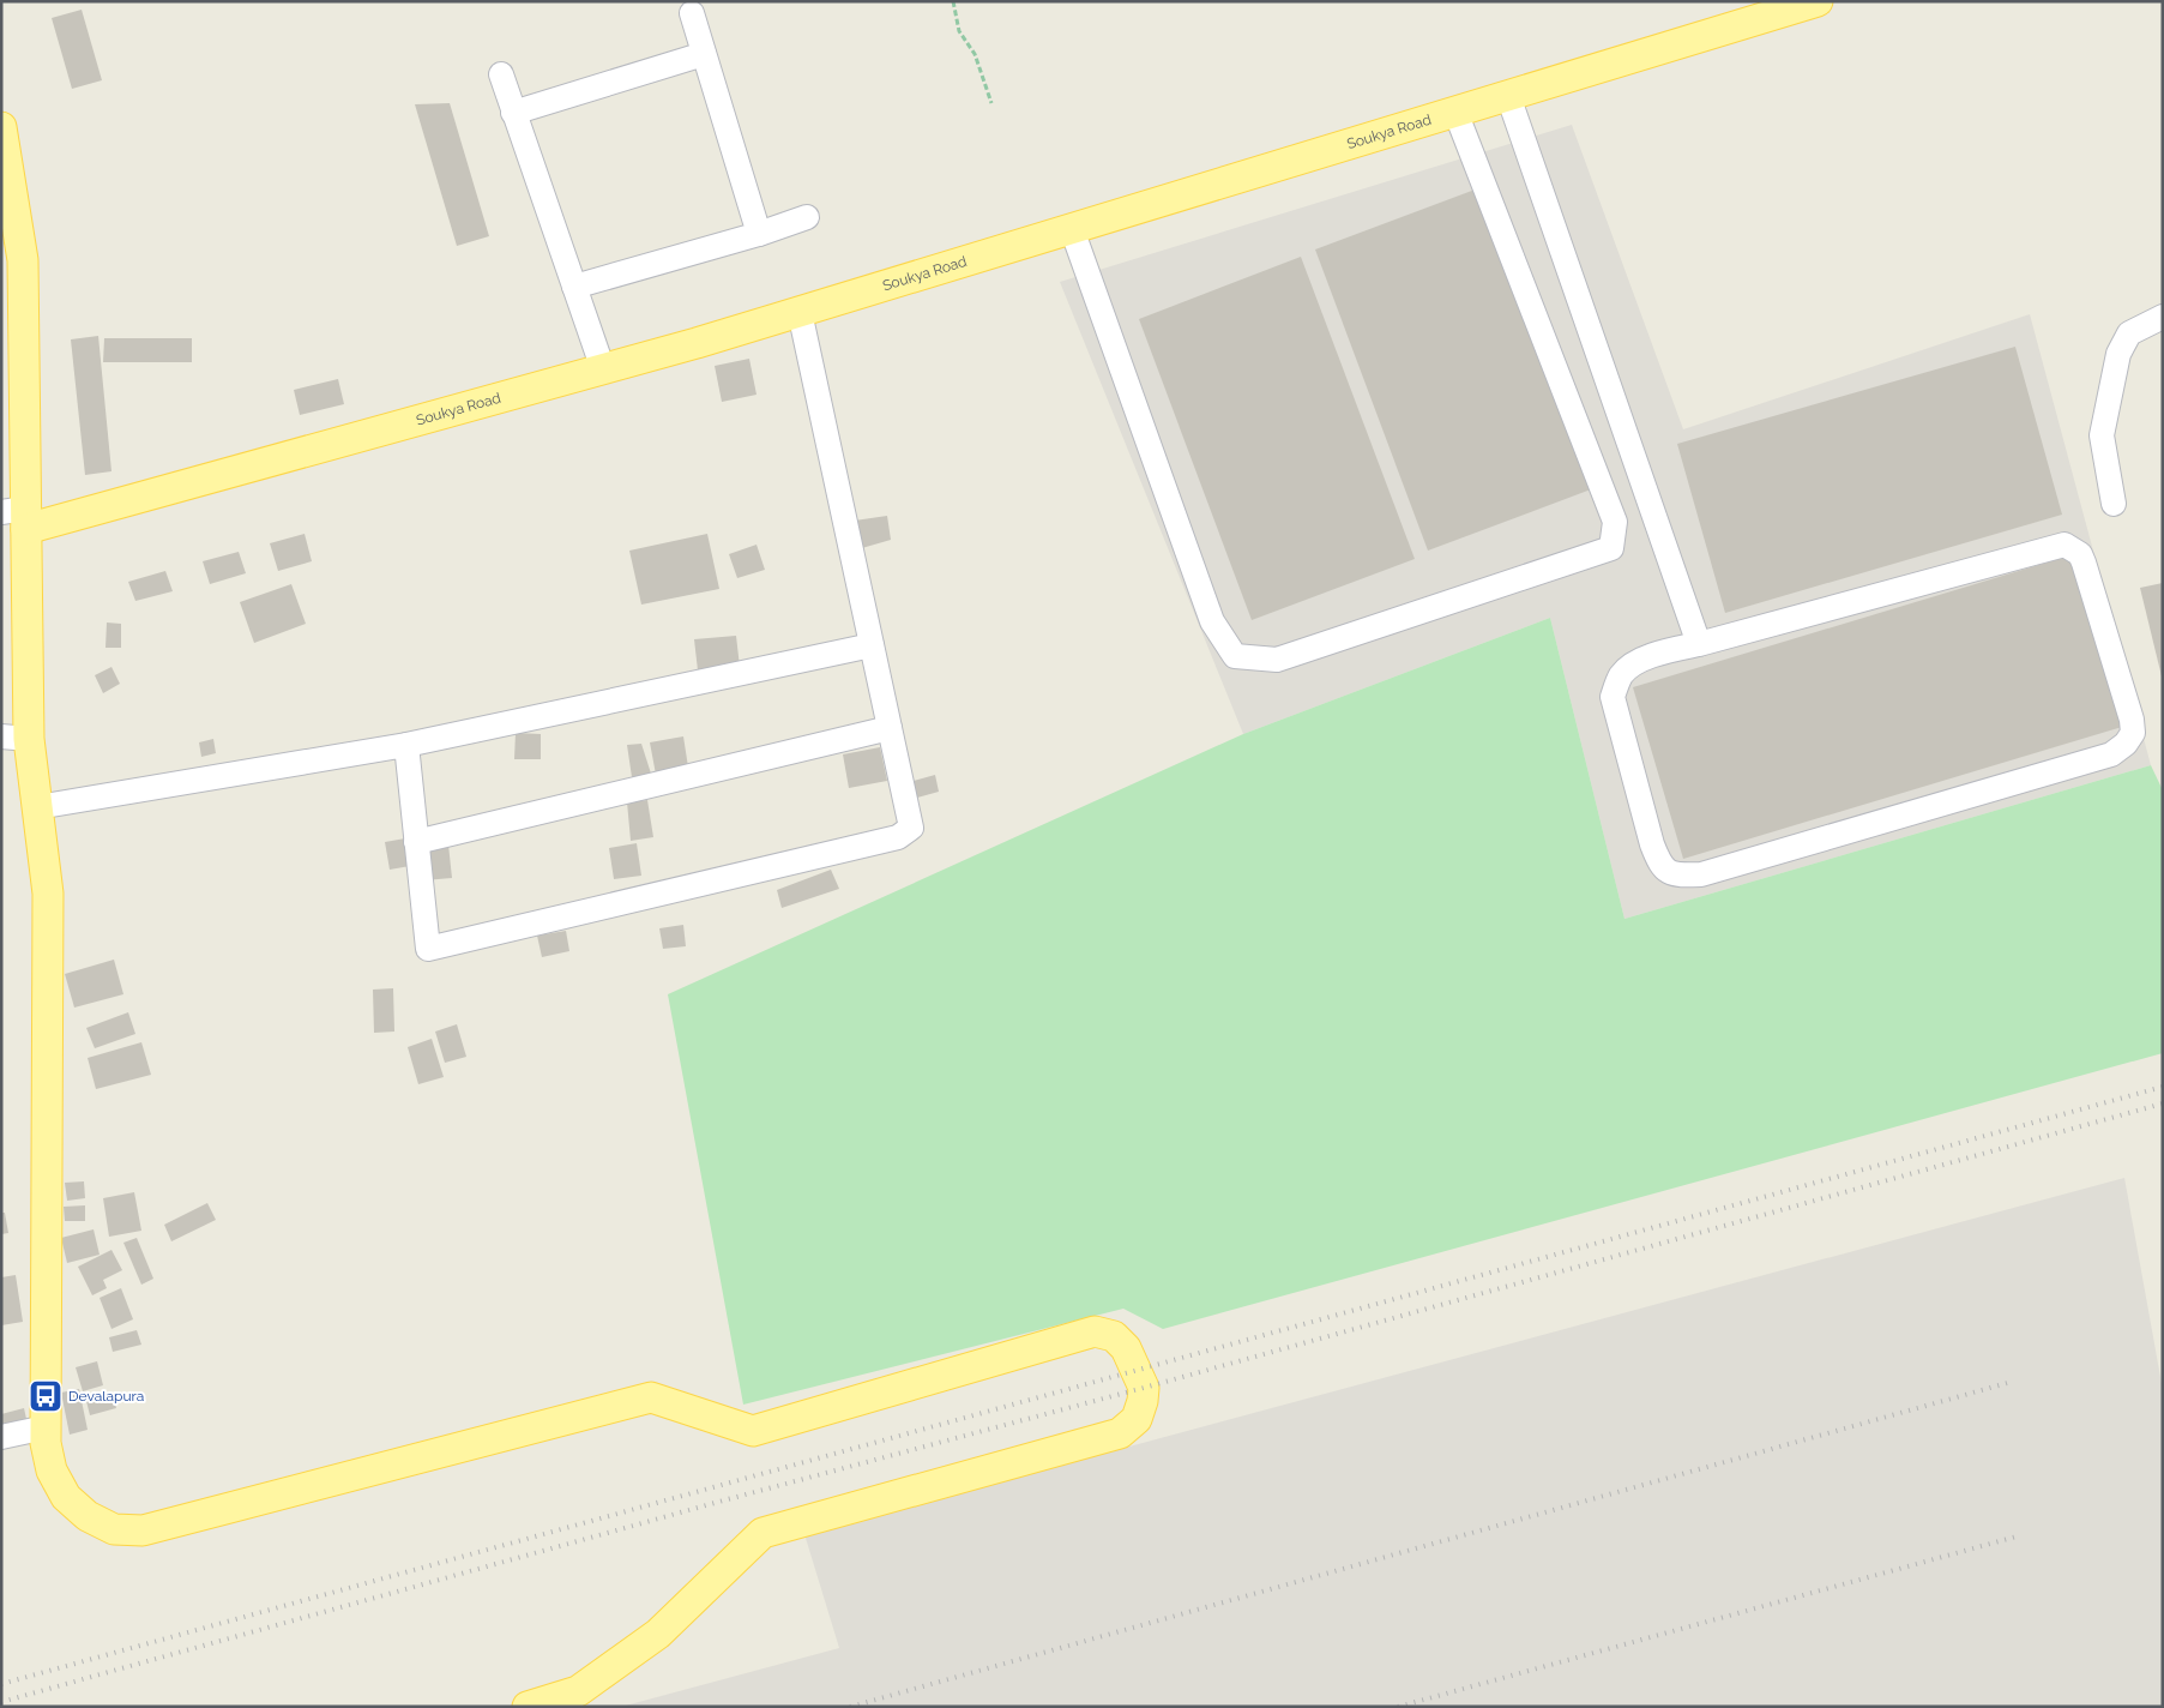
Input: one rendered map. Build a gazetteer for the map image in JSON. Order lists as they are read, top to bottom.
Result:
{
  "streets": {
    "main road": ["Soukya Road"]
  },
  "places": {
    "bus stop": ["Devalapura"]
  }
}
